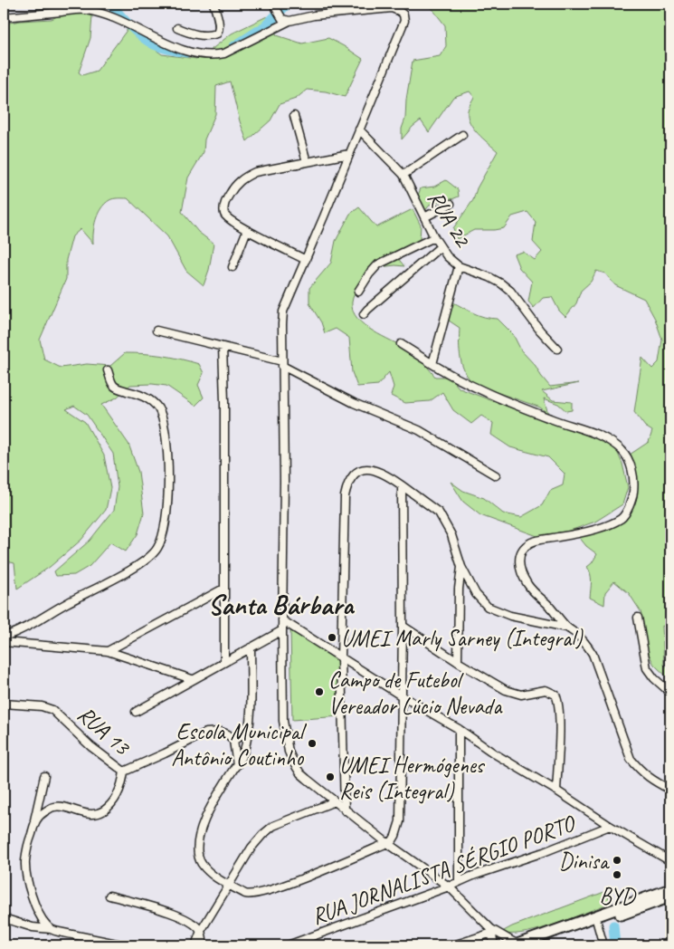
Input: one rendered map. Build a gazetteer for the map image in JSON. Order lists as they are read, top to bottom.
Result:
{
  "streets": {
    "street": ["RUA 22", "RUA 13", "RUA JORNALISTA SÉRGIO PORTO"]
  },
  "districts": ["Santa Bárbara"],
  "places": [
    "UMEI Marly Sarney (Integral)",
    "Campo de Futebol Vereador Lúcio Nevada",
    "Escola Municipal Antônio Coutinho",
    "UMEI Hermógenes Reis (Integral)",
    "Dinisa",
    "BYD"
  ]
}
